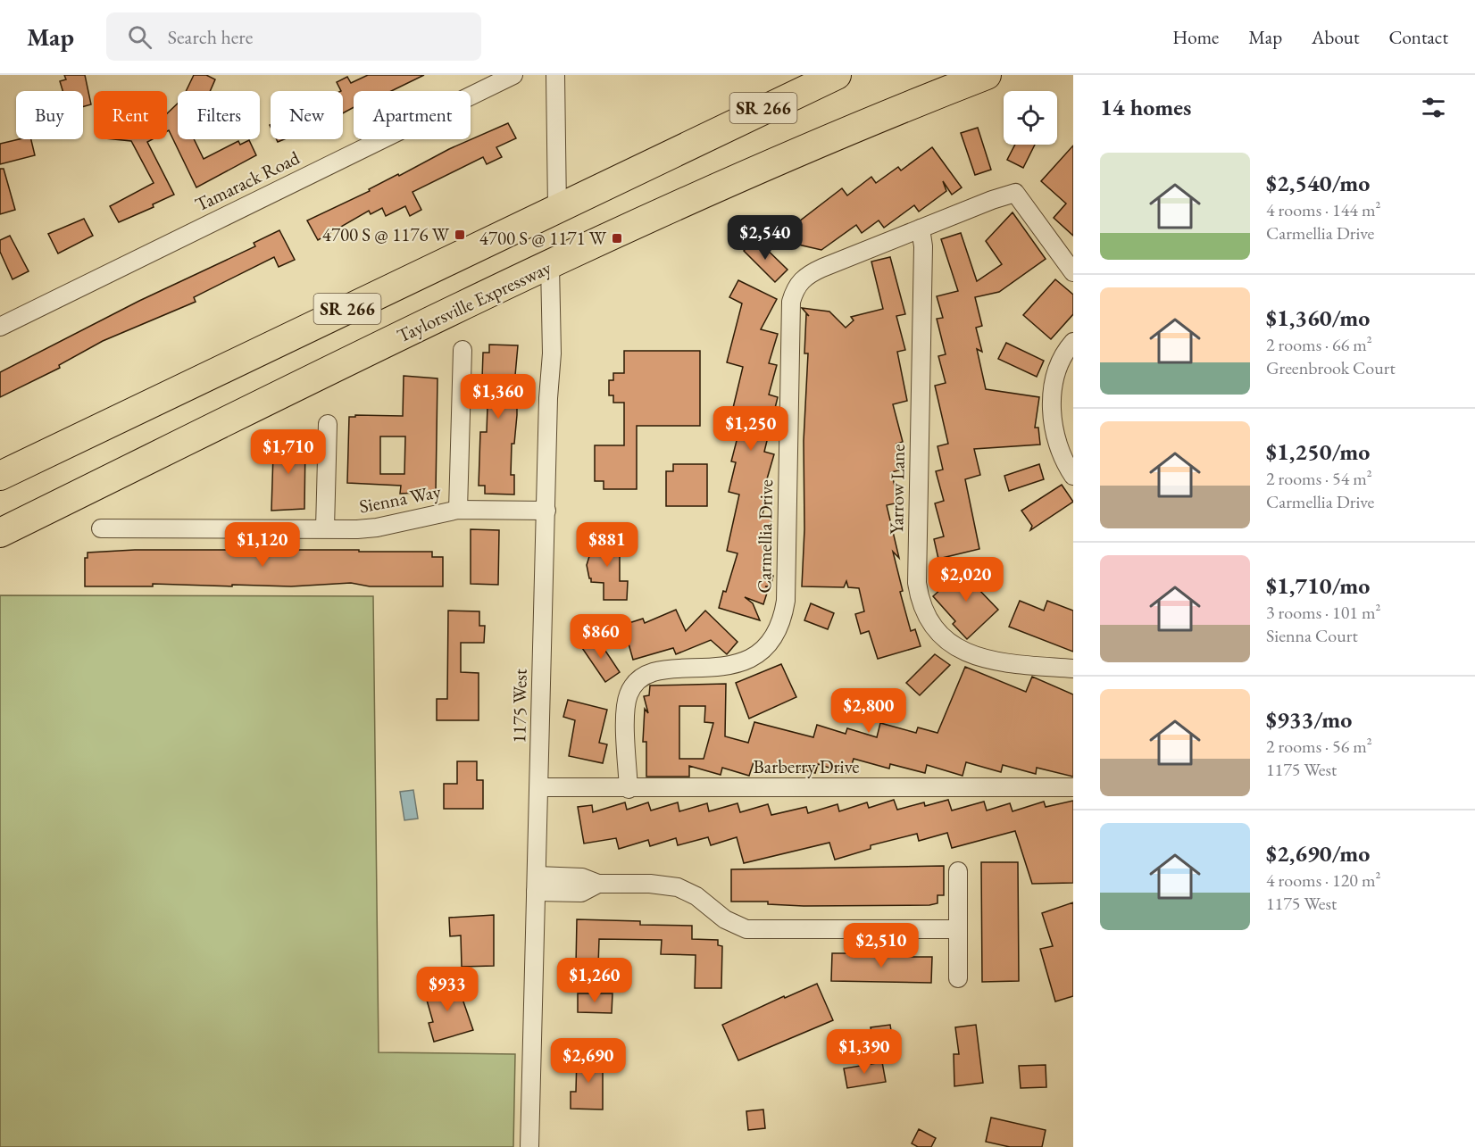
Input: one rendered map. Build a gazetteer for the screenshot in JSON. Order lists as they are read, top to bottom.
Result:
{
  "streets": {
    "main road": ["SR 266", "Taylorsville Expressway"],
    "street": [
      "Tamarack Road",
      "Yarrow Lane",
      "Sienna Way",
      "Carmellia Drive",
      "1175 West",
      "Barberry Drive"
    ]
  },
  "crossings": [
    ["Taylorsville Expressway", "1175 West"],
    ["Yarrow Lane", "Carmellia Drive"],
    ["Sienna Way", "1175 West"],
    ["Carmellia Drive", "Barberry Drive"],
    ["1175 West", "Barberry Drive"]
  ],
  "places": {
    "transit": ["4700 S @ 1176 W", "4700 S @ 1171 W"]
  },
  "page": {
    "header": "Map",
    "search": "Search here",
    "nav": [
      "Home",
      "Map",
      "About",
      "Contact"
    ],
    "heading": "14 homes",
    "chip": [
      "Buy",
      "Rent",
      "Filters",
      "New",
      "Apartment"
    ],
    "list": [
      {
        "name": "$2,540/mo",
        "note": "4 rooms · 144 m² · Carmellia Drive"
      },
      {
        "name": "$1,360/mo",
        "note": "2 rooms · 66 m² · Greenbrook Court"
      },
      {
        "name": "$1,250/mo",
        "note": "2 rooms · 54 m² · Carmellia Drive"
      },
      {
        "name": "$1,710/mo",
        "note": "3 rooms · 101 m² · Sienna Court"
      },
      {
        "name": "$933/mo",
        "note": "2 rooms · 56 m² · 1175 West"
      },
      {
        "name": "$2,690/mo",
        "note": "4 rooms · 120 m² · 1175 West"
      }
    ],
    "price": [
      "$2,540",
      "$1,360",
      "$1,250",
      "$1,710",
      "$1,120",
      "$881",
      "$2,020",
      "$860",
      "$2,800",
      "$2,510",
      "$1,260",
      "$933",
      "$1,390",
      "$2,690"
    ]
  }
}
